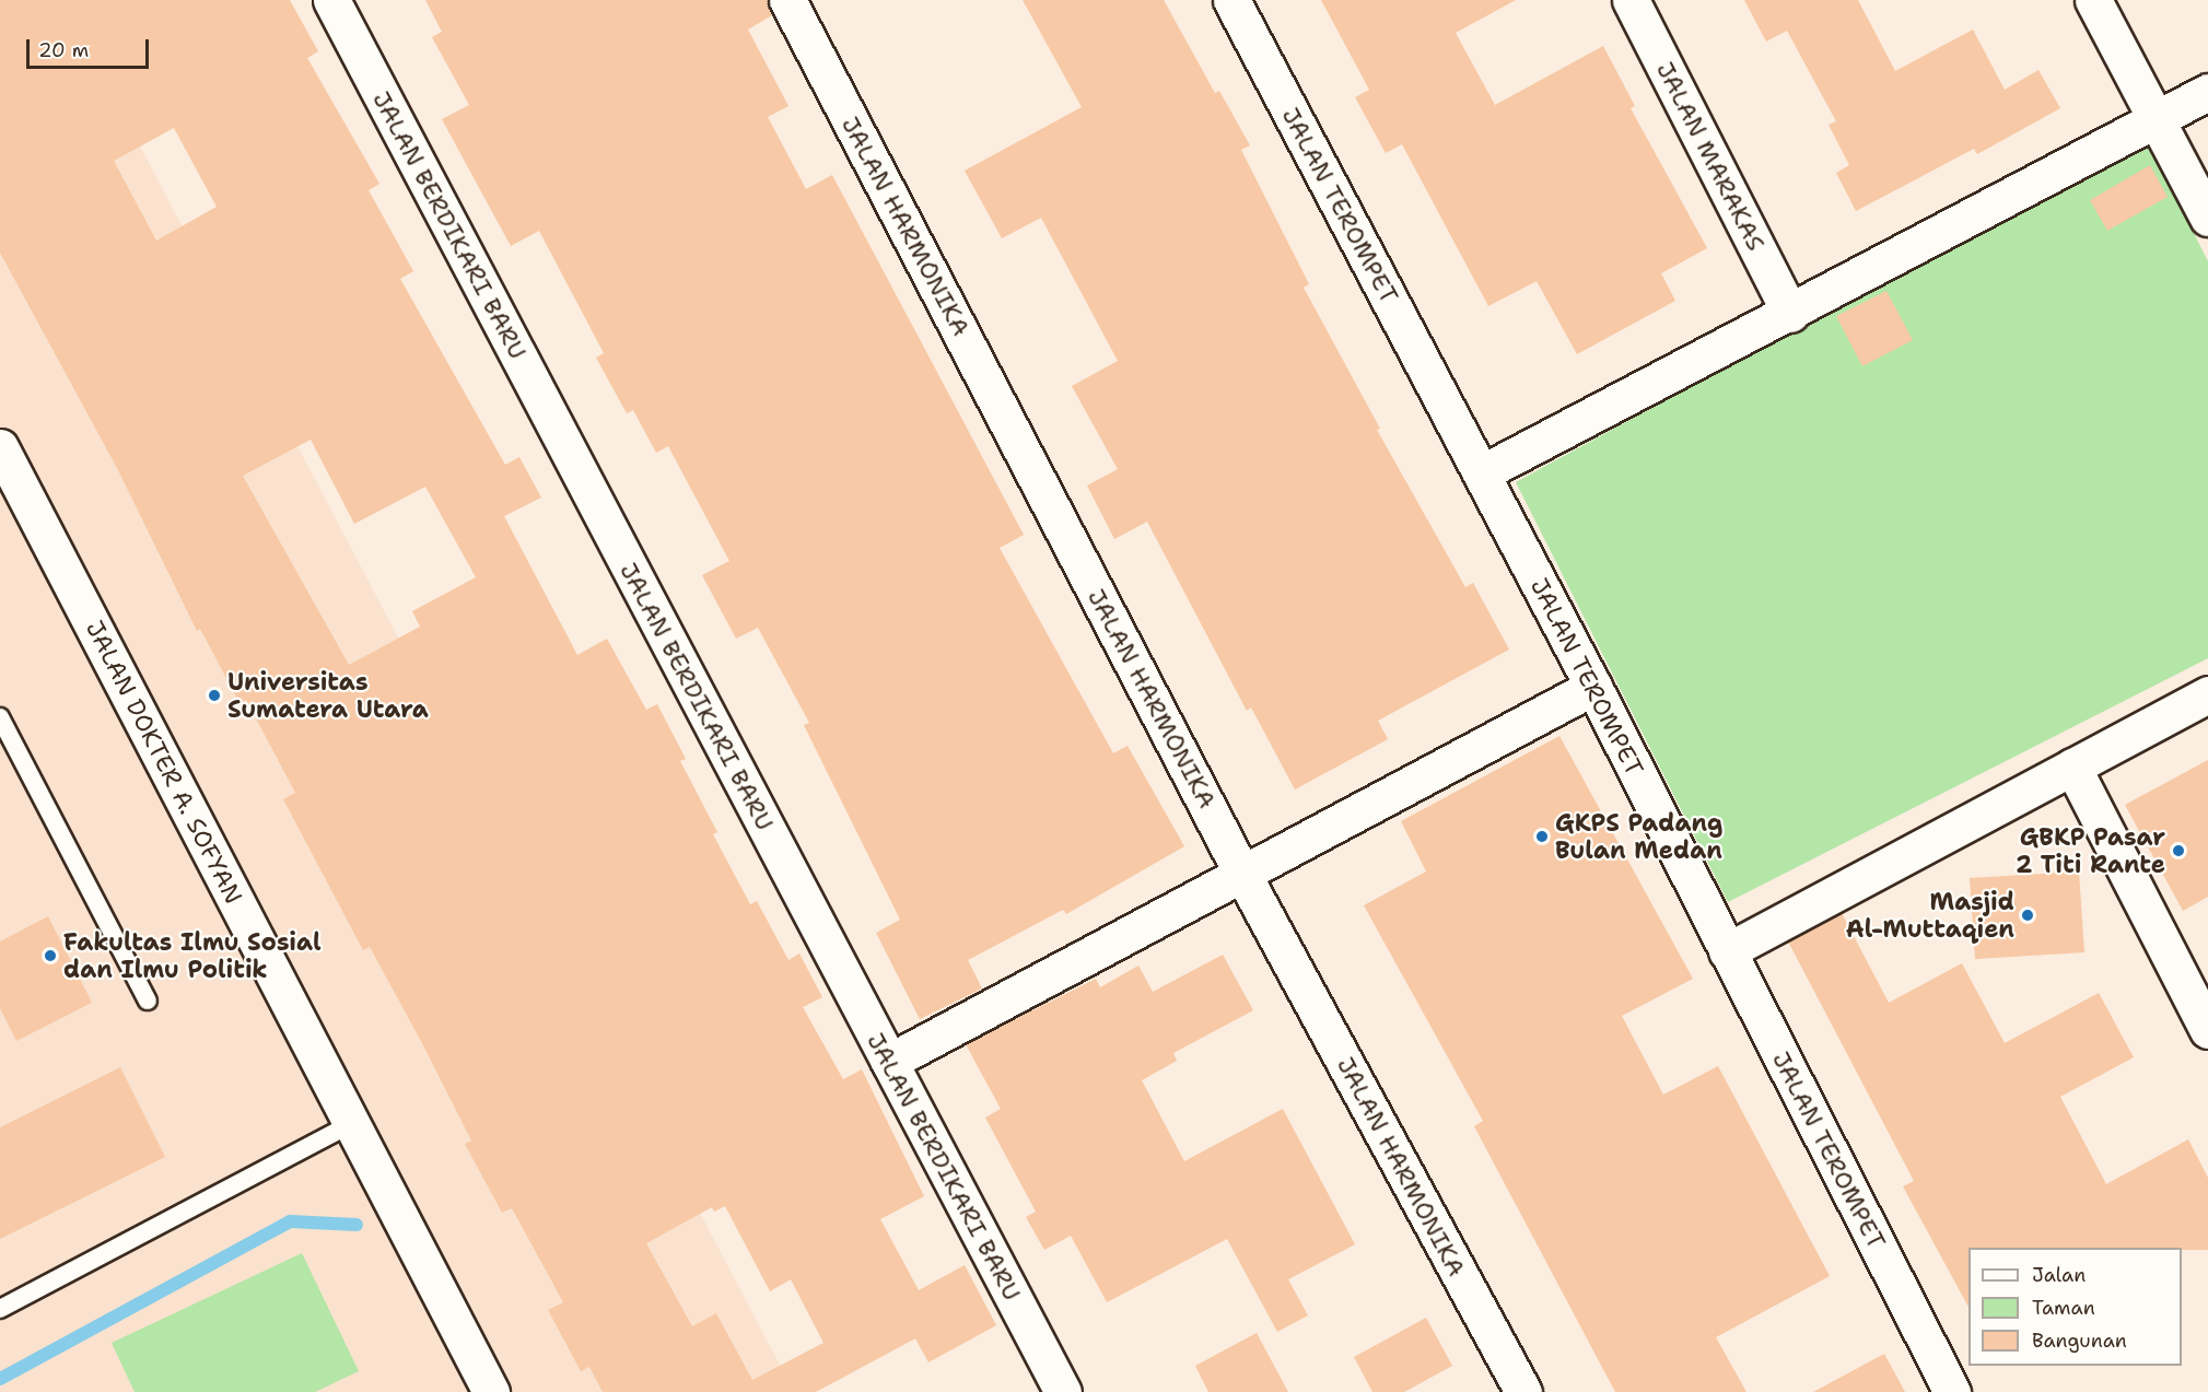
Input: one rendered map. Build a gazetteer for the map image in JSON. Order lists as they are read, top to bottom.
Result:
{
  "streets": {
    "street": [
      "JALAN MARAKAS",
      "JALAN TEROMPET",
      "JALAN BERDIKARI BARU",
      "JALAN HARMONIKA",
      "JALAN DOKTER A. SOFYAN"
    ]
  },
  "places": [
    "Universitas Sumatera Utara",
    "GKPS Padang Bulan Medan",
    "GBKP Pasar 2 Titi Rante",
    "Masjid Al-Muttaqien",
    "Fakultas Ilmu Sosial dan Ilmu Politik"
  ],
  "legend": ["Jalan", "Taman", "Bangunan"],
  "scale_bar": "20 m"
}
